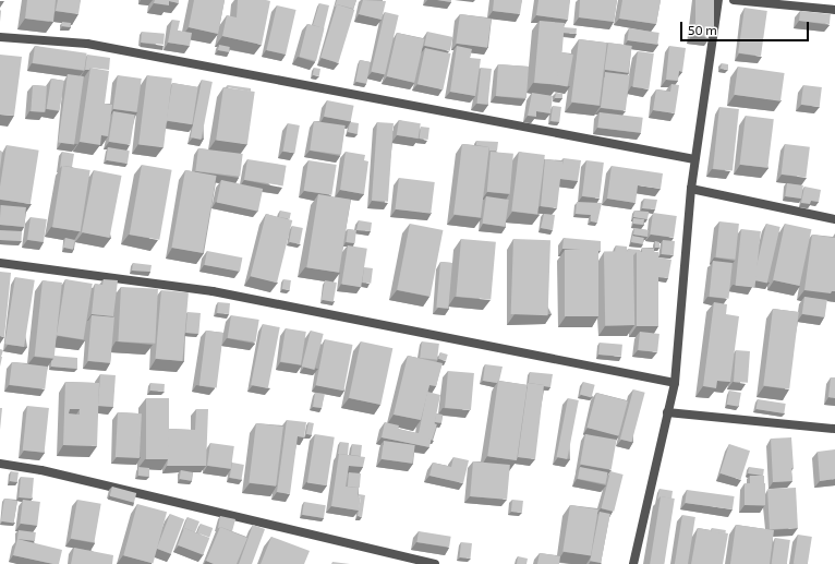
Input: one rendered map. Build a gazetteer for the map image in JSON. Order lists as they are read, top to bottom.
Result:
{
  "scale_bar": "50 m"
}
